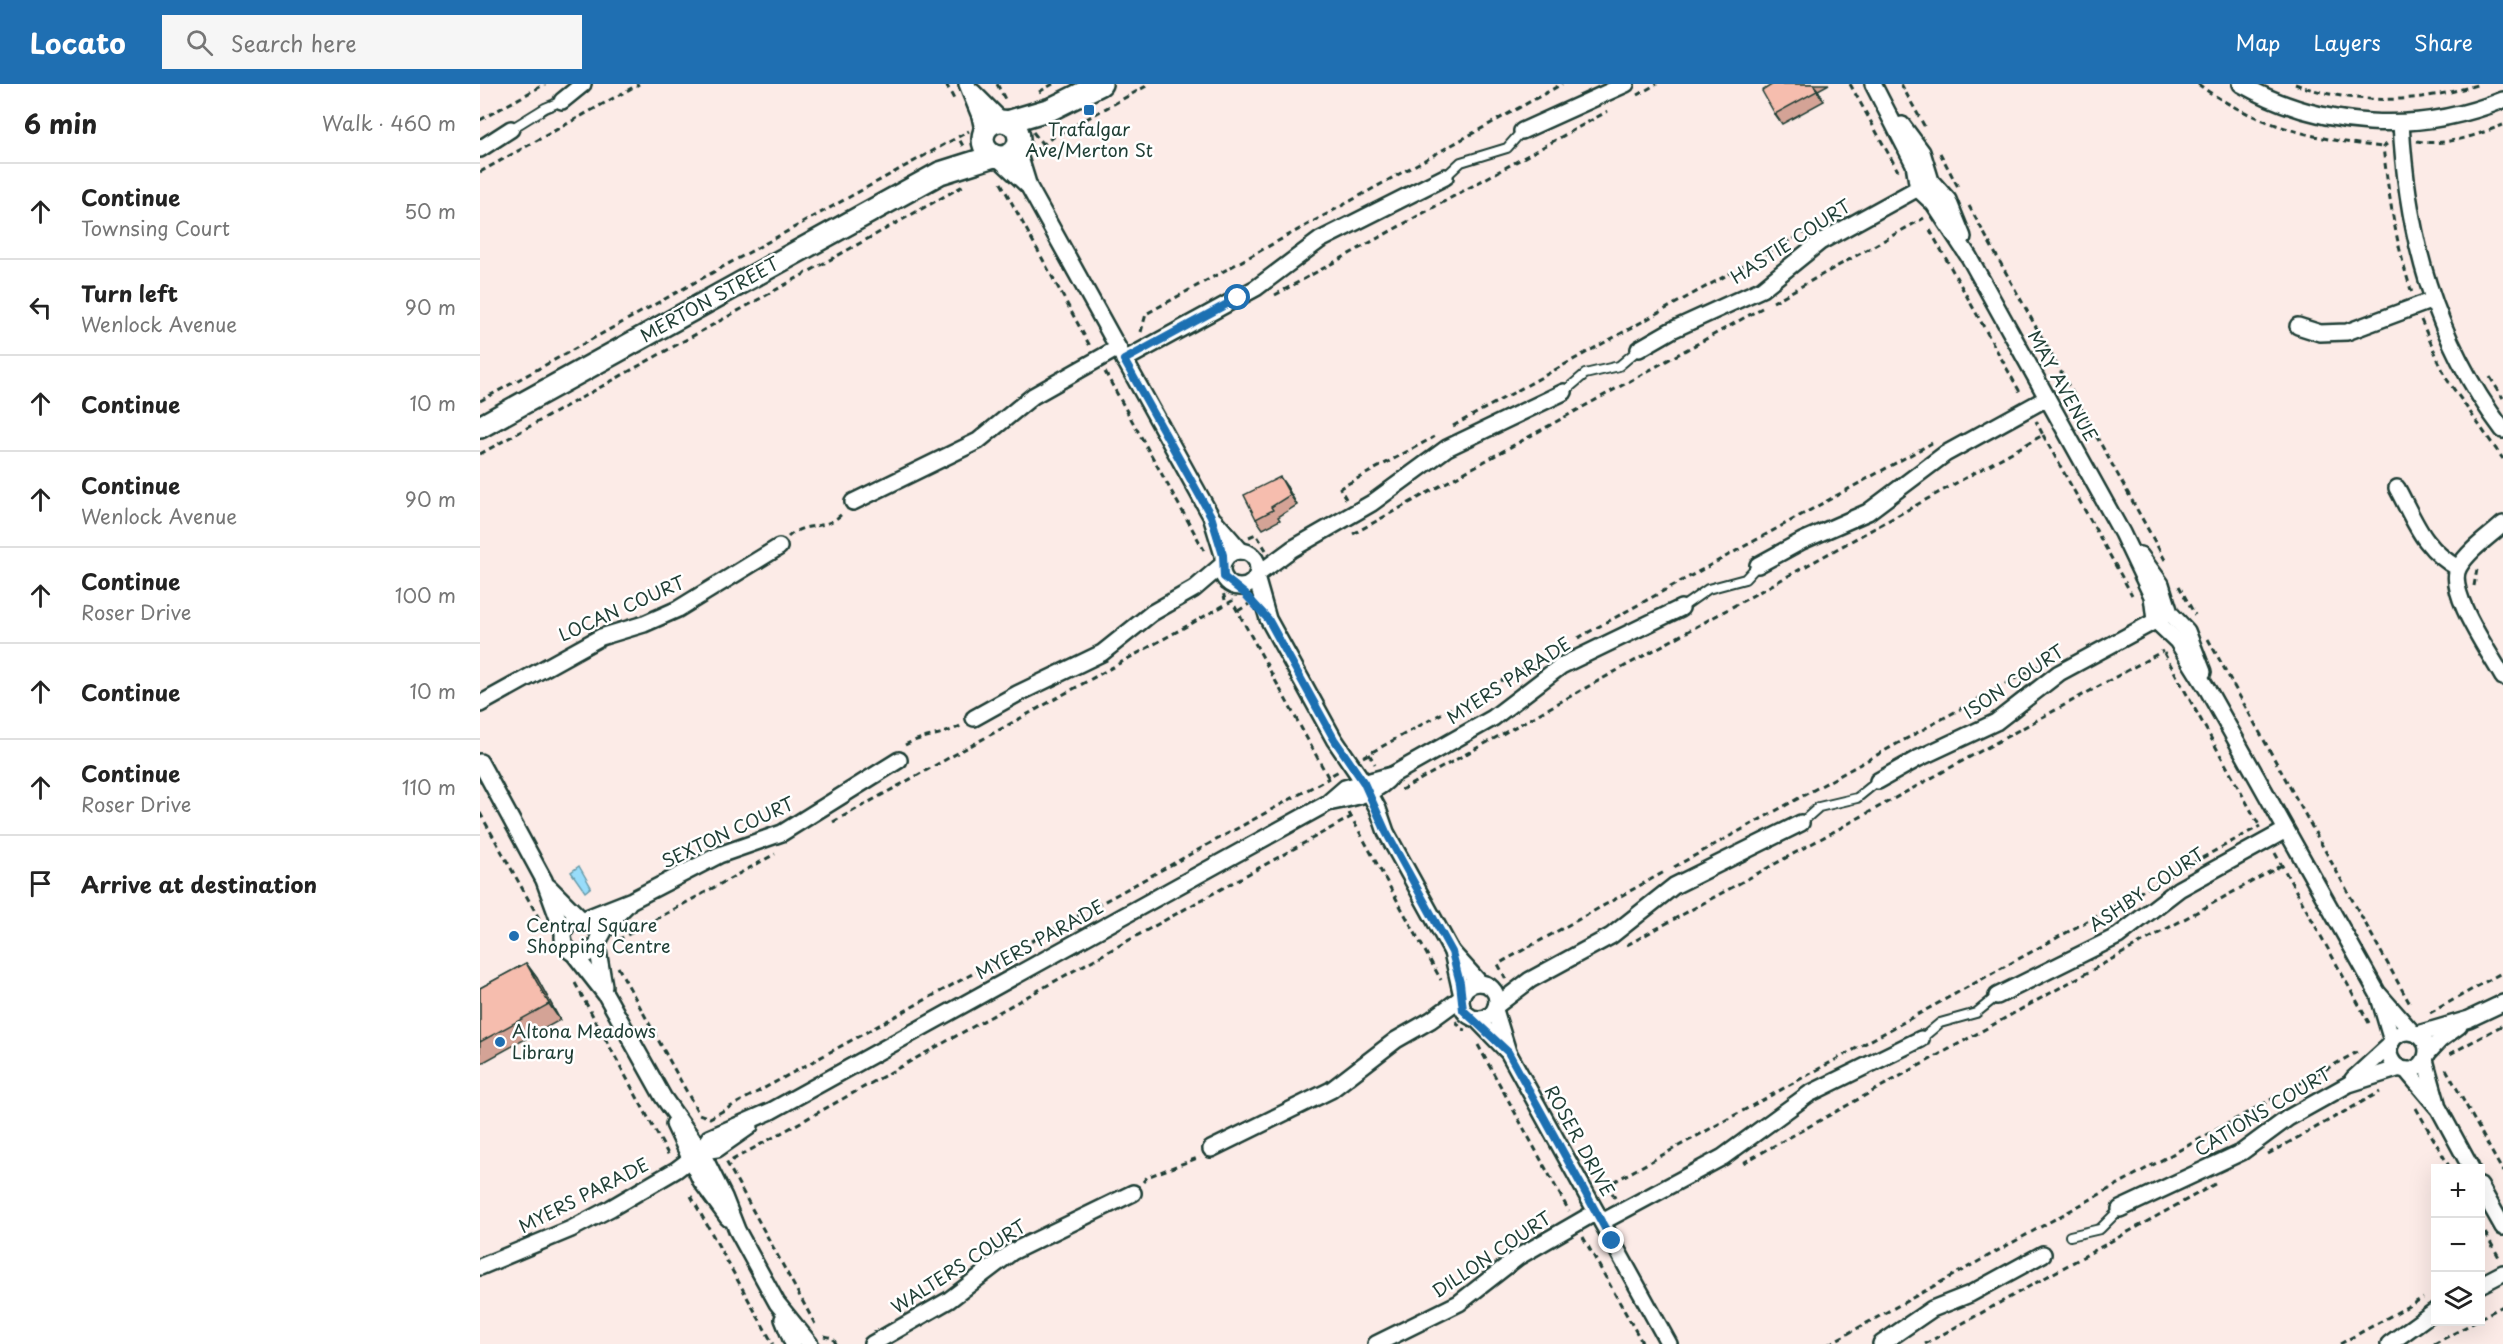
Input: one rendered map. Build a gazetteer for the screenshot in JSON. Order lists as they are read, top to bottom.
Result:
{
  "streets": {
    "street": [
      "HASTIE COURT",
      "MERTON STREET",
      "MAY AVENUE",
      "LOCAN COURT",
      "MYERS PARADE",
      "ISON COURT",
      "SEXTON COURT",
      "ASHBY COURT",
      "CATIONS COURT",
      "ROSER DRIVE",
      "DILLON COURT",
      "WALTERS COURT"
    ]
  },
  "crossings": [
    ["HASTIE COURT", "MAY AVENUE"],
    ["MAY AVENUE", "ISON COURT"],
    ["MAY AVENUE", "ASHBY COURT"],
    ["ROSER DRIVE", "DILLON COURT"]
  ],
  "places": {
    "transit": ["Trafalgar Ave/Merton St"],
    "other": ["Central Square Shopping Centre", "Altona Meadows Library"]
  },
  "page": {
    "header": "Locato",
    "search": "Search here",
    "nav": ["Map", "Layers", "Share"],
    "heading": ["6 min", "Walk · 460 m"],
    "list": [
      ["Continue", "Townsing Court", "50 m"],
      ["Turn left", "Wenlock Avenue", "90 m"],
      ["Continue", "10 m"],
      ["Continue", "Wenlock Avenue", "90 m"],
      ["Continue", "Roser Drive", "100 m"],
      ["Continue", "10 m"],
      ["Continue", "Roser Drive", "110 m"],
      "Arrive at destination"
    ],
    "map_buttons": ["+", "−"]
  }
}
